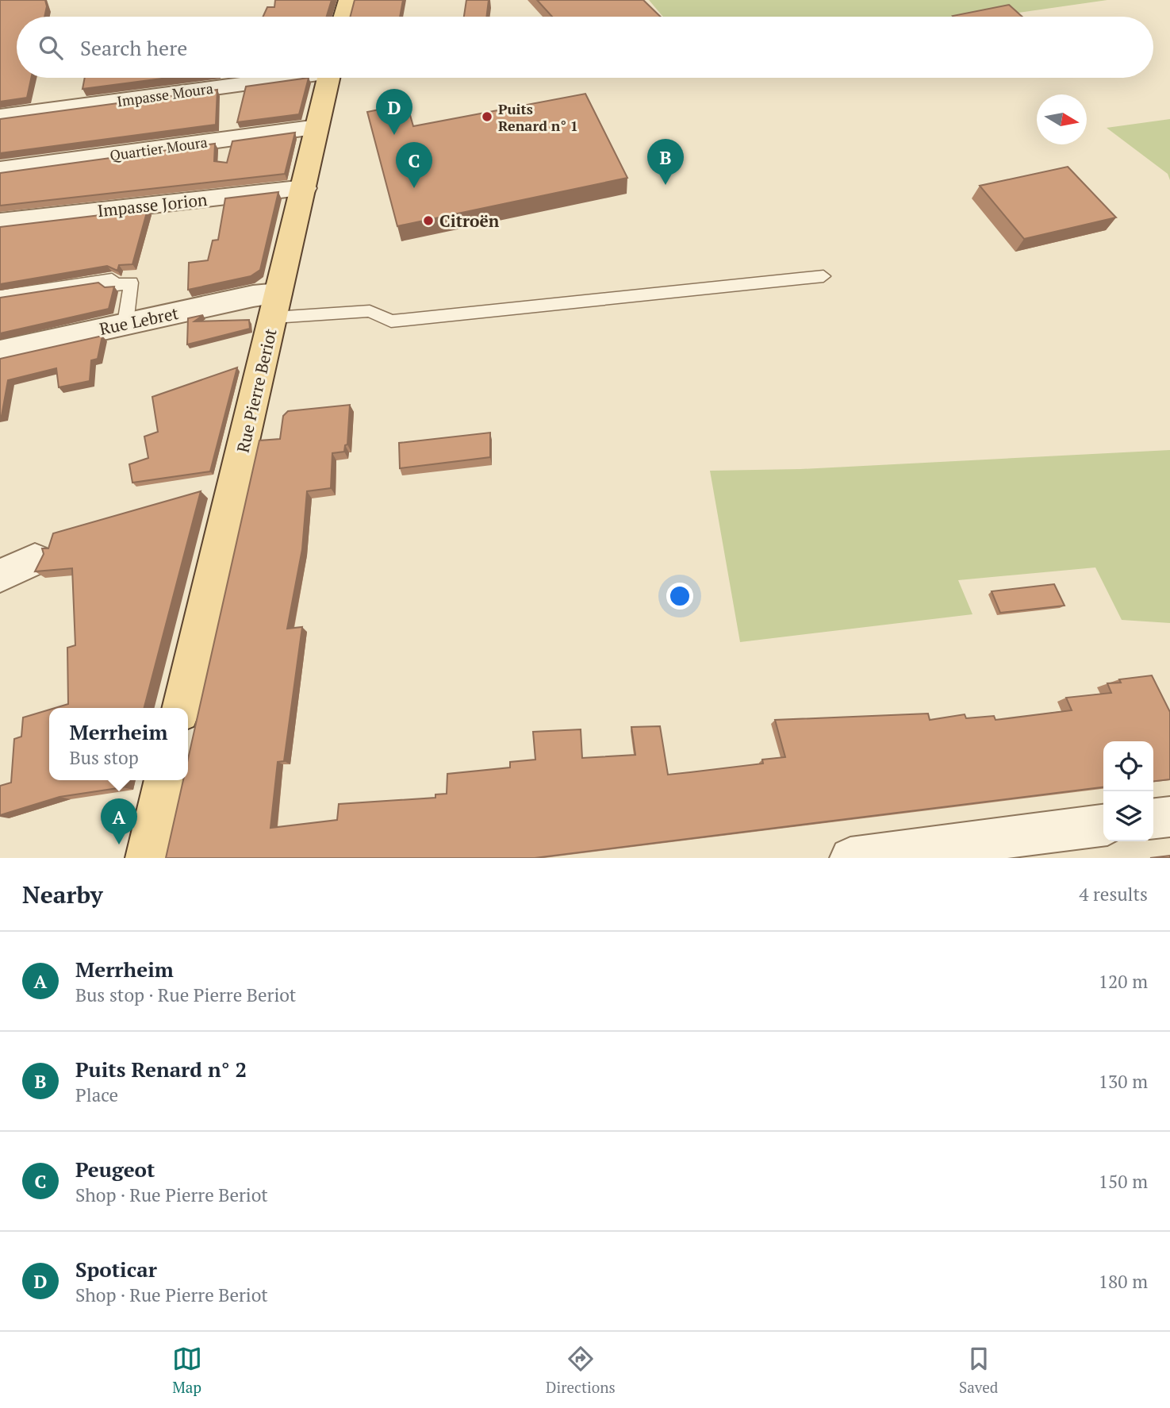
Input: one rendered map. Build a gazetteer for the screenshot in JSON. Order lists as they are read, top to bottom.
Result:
{
  "streets": {
    "main road": ["Rue Pierre Beriot"],
    "street": [
      "Impasse Moura",
      "Quartier Moura",
      "Impasse Jorion",
      "Rue Lebret"
    ]
  },
  "crossings": [
    ["Quartier Moura", "Rue Pierre Beriot"],
    ["Impasse Jorion", "Rue Pierre Beriot"],
    ["Rue Lebret", "Rue Pierre Beriot"]
  ],
  "places": ["Puits Renard n° 1", "Citroën"],
  "north": "right",
  "page": {
    "search": "Search here",
    "pins": [
      "D",
      "B",
      "C",
      "A"
    ],
    "popup": ["Merrheim", "Bus stop"],
    "heading": ["Nearby", "4 results"],
    "list": [
      {
        "mark": "A",
        "name": "Merrheim",
        "note": "Bus stop · Rue Pierre Beriot",
        "value": "120 m"
      },
      {
        "mark": "B",
        "name": "Puits Renard n° 2",
        "note": "Place",
        "value": "130 m"
      },
      {
        "mark": "C",
        "name": "Peugeot",
        "note": "Shop · Rue Pierre Beriot",
        "value": "150 m"
      },
      {
        "mark": "D",
        "name": "Spoticar",
        "note": "Shop · Rue Pierre Beriot",
        "value": "180 m"
      }
    ],
    "nav": ["Map", "Directions", "Saved"]
  }
}
